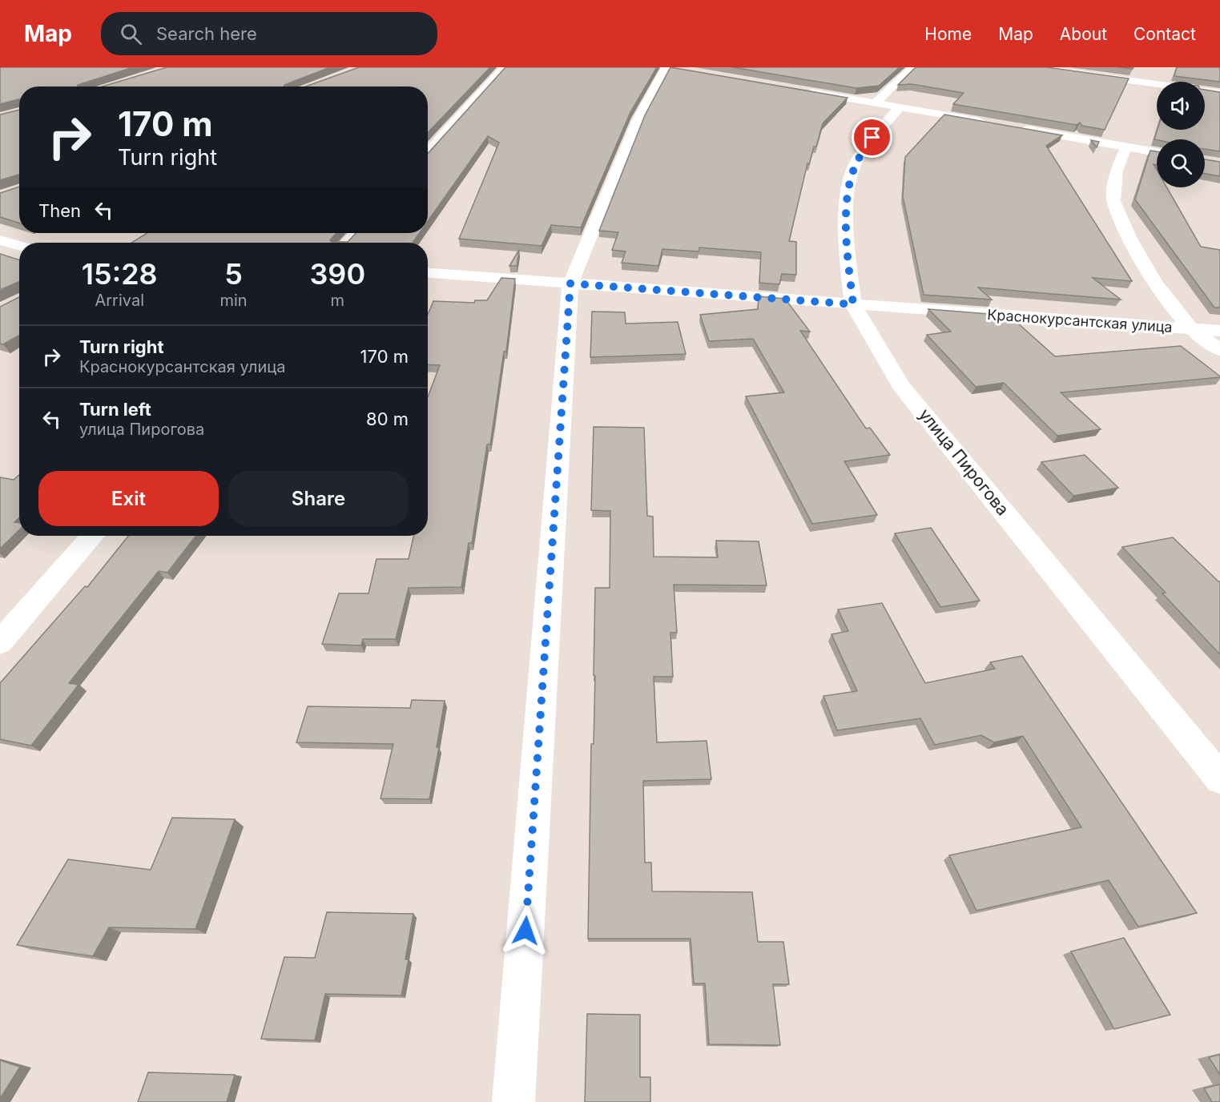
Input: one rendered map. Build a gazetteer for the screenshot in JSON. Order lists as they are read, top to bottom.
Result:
{
  "streets": {
    "street": ["Краснокурсантская улица", "улица Пирогова"]
  },
  "crossings": [
    ["Краснокурсантская улица", "улица Пирогова"]
  ],
  "page": {
    "header": "Map",
    "search": "Search here",
    "nav": [
      "Home",
      "Map",
      "About",
      "Contact"
    ],
    "turn": ["170 m", "Turn right"],
    "then": "Then",
    "eta": [
      "15:28",
      "Arrival",
      "5",
      "min",
      "390",
      "m"
    ],
    "list": [
      {
        "name": "Turn right",
        "note": "Краснокурсантская улица",
        "value": "170 m"
      },
      {
        "name": "Turn left",
        "note": "улица Пирогова",
        "value": "80 m"
      }
    ],
    "buttons": ["Exit", "Share"]
  }
}
